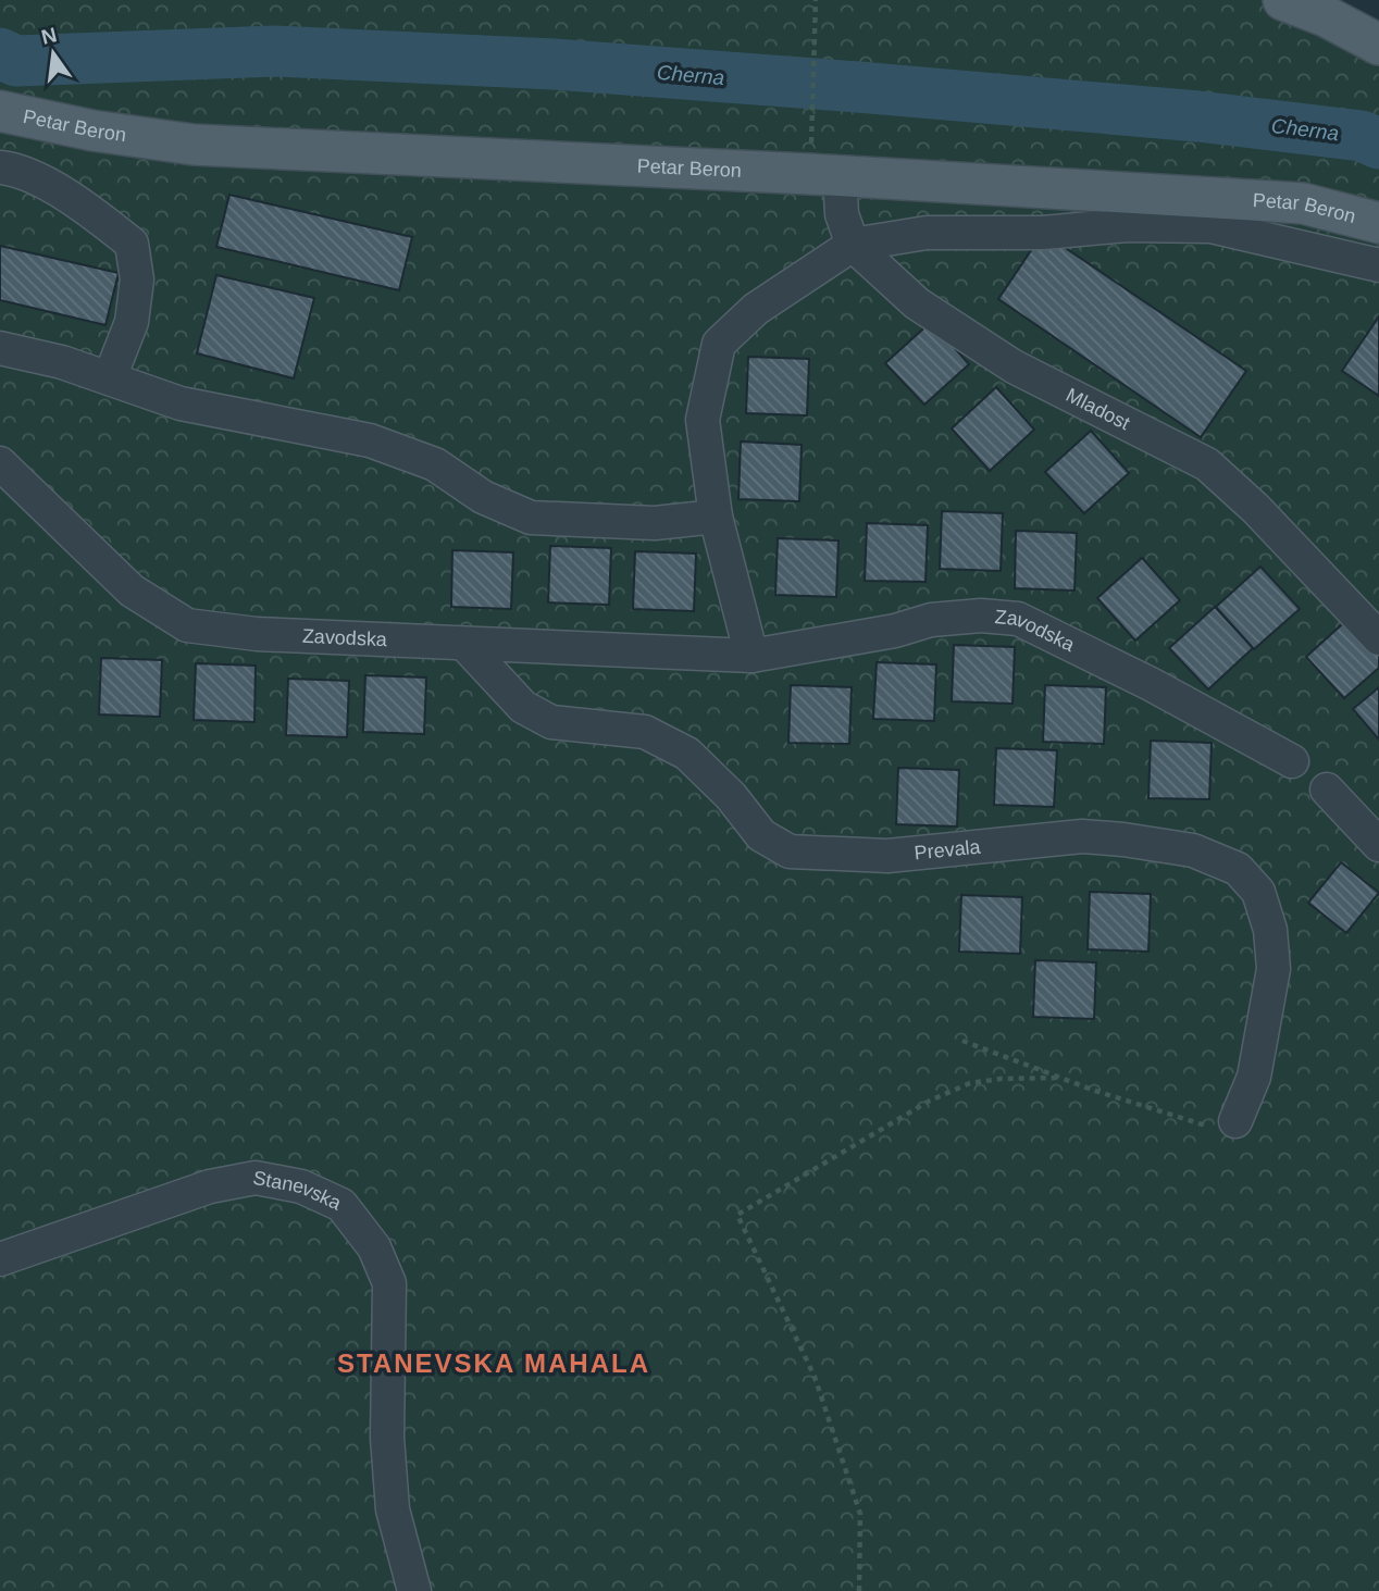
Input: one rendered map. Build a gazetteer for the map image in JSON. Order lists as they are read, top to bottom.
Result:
{
  "streets": {
    "main road": ["Petar Beron"],
    "street": [
      "Mladost",
      "Zavodska",
      "Prevala",
      "Stanevska"
    ]
  },
  "crossings": [
    ["Zavodska", "Prevala"]
  ],
  "districts": ["STANEVSKA MAHALA"],
  "water": ["Cherna"],
  "north": "top"
}
